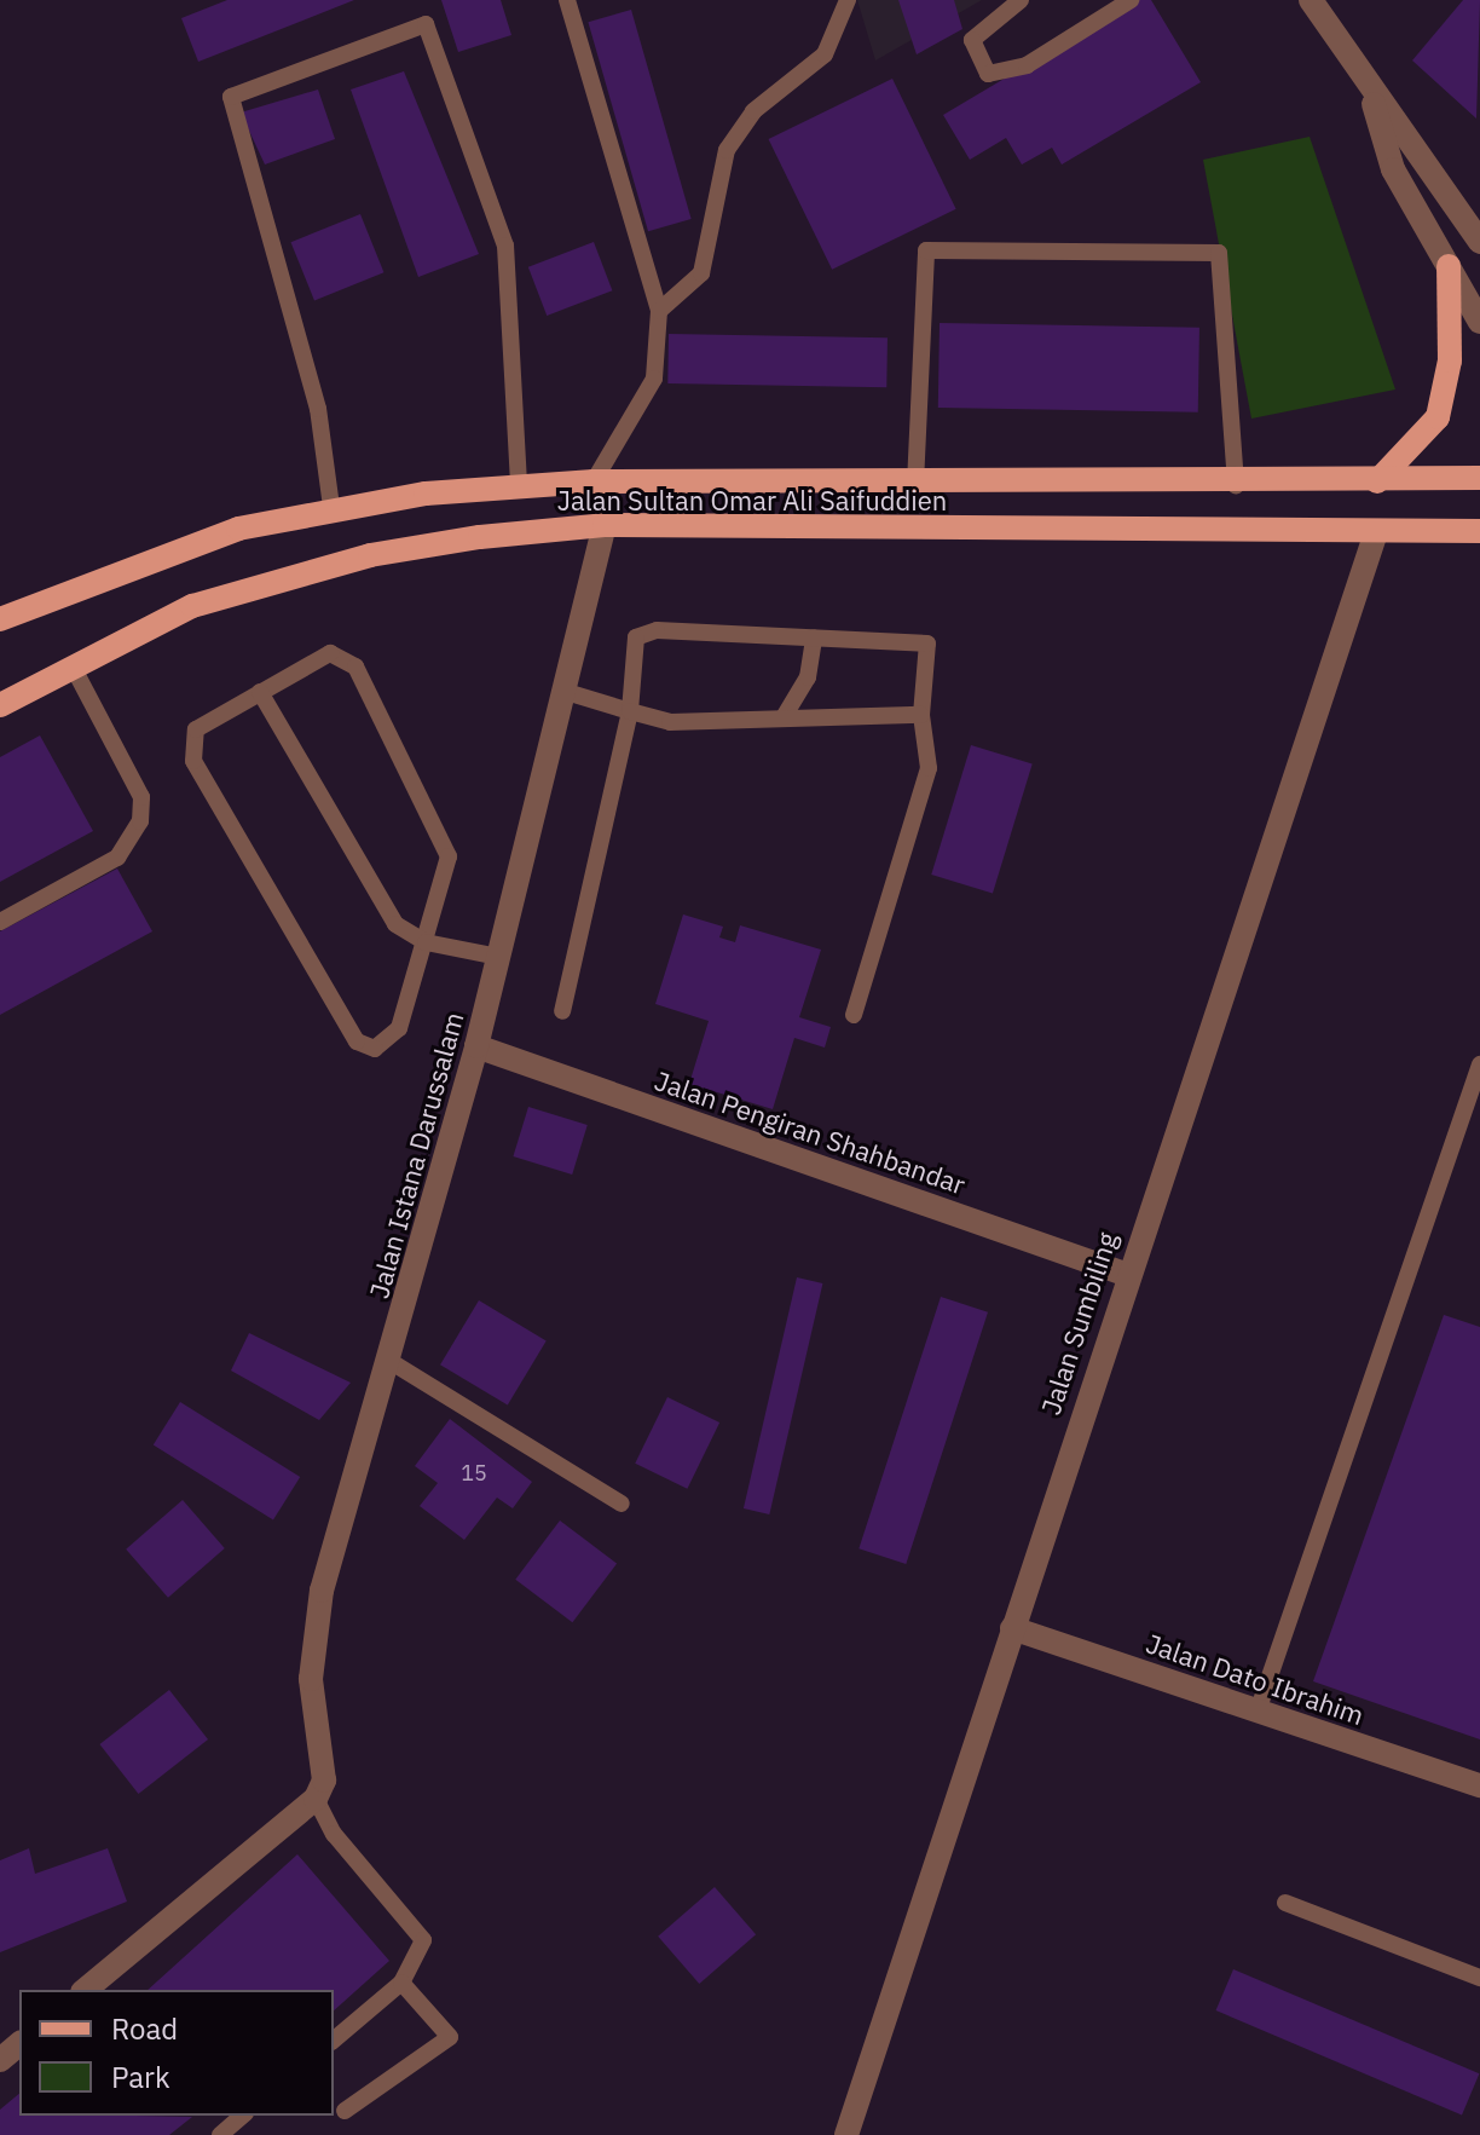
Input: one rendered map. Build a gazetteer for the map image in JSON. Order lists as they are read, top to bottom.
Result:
{
  "streets": {
    "main road": ["Jalan Sultan Omar Ali Saifuddien"],
    "street": [
      "Jalan Pengiran Shahbandar",
      "Jalan Istana Darussalam",
      "Jalan Sumbiling",
      "Jalan Dato Ibrahim"
    ]
  },
  "crossings": [
    ["Jalan Sultan Omar Ali Saifuddien", "Jalan Istana Darussalam"],
    ["Jalan Sultan Omar Ali Saifuddien", "Jalan Sumbiling"],
    ["Jalan Pengiran Shahbandar", "Jalan Istana Darussalam"],
    ["Jalan Pengiran Shahbandar", "Jalan Sumbiling"],
    ["Jalan Sumbiling", "Jalan Dato Ibrahim"]
  ],
  "house_numbers": ["15"],
  "legend": ["Road", "Park"]
}
